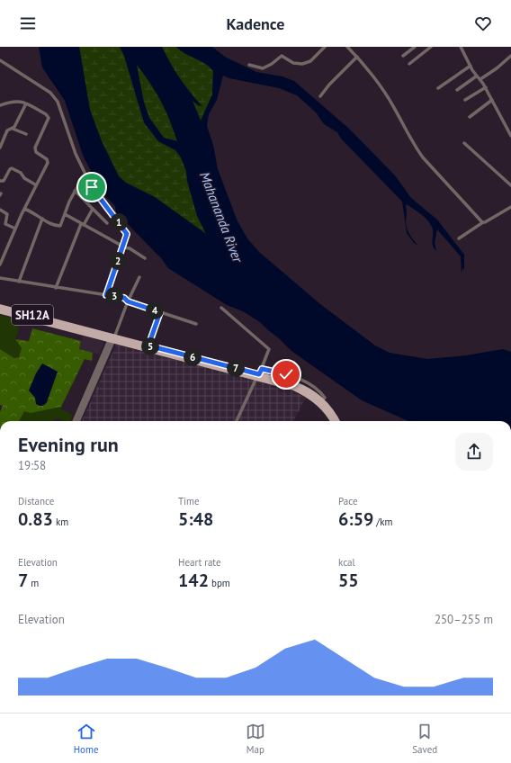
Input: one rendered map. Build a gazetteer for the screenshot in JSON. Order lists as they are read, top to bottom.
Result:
{
  "streets": {
    "main road": ["SH12A"]
  },
  "water": ["Mahananda River"],
  "page": {
    "header": "Kadence",
    "pins": [
      "1",
      "2",
      "3",
      "4",
      "5",
      "6",
      "7"
    ],
    "heading": ["Evening run", "19:58"],
    "stats": [
      ["Distance", "0.83 km"],
      ["Time", "5:48"],
      ["Pace", "6:59 /km"],
      ["Elevation", "7 m"],
      ["Heart rate", "142 bpm"],
      ["kcal", "55"]
    ],
    "chart": ["Elevation", "250–255 m"],
    "tabs": ["Home", "Map", "Saved"]
  }
}
